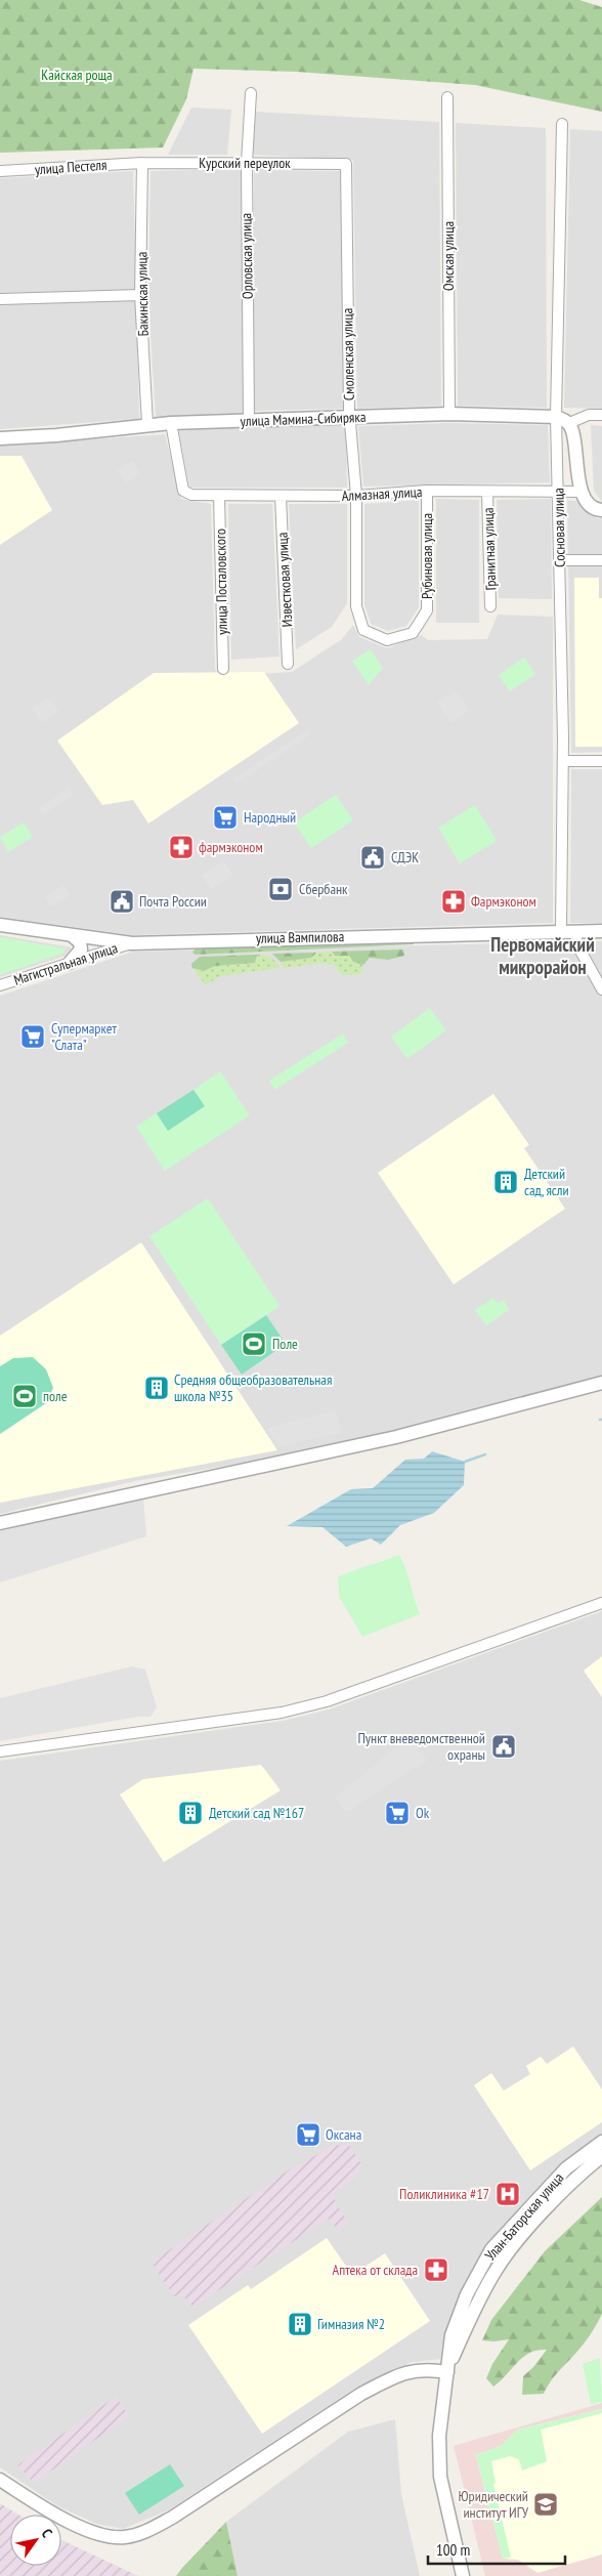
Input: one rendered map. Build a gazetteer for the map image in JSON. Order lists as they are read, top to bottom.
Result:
{
  "streets": {
    "street": [
      "Курский переулок",
      "улица Пестеля",
      "Орловская улица",
      "Омская улица",
      "Бакинская улица",
      "Смоленская улица",
      "улица Мамина-Сибиряка",
      "Алмазная улица",
      "Сосновая улица",
      "Гранитная улица",
      "Рубиновая улица",
      "Известковая улица",
      "улица Посталовского",
      "улица Вампилова",
      "Магистральная улица",
      "Улан-Баторская улица"
    ]
  },
  "crossings": [
    ["Курский переулок", "улица Пестеля"],
    ["Курский переулок", "Орловская улица"],
    ["Курский переулок", "Бакинская улица"],
    ["Курский переулок", "Смоленская улица"],
    ["улица Пестеля", "Бакинская улица"],
    ["Орловская улица", "улица Мамина-Сибиряка"],
    ["Омская улица", "улица Мамина-Сибиряка"],
    ["Бакинская улица", "улица Мамина-Сибиряка"],
    ["Смоленская улица", "улица Мамина-Сибиряка"],
    ["Смоленская улица", "Алмазная улица"],
    ["Смоленская улица", "Рубиновая улица"],
    ["улица Мамина-Сибиряка", "Алмазная улица"],
    ["улица Мамина-Сибиряка", "Сосновая улица"],
    ["Алмазная улица", "Сосновая улица"],
    ["Алмазная улица", "Гранитная улица"],
    ["Алмазная улица", "Рубиновая улица"],
    ["Алмазная улица", "Известковая улица"],
    ["Алмазная улица", "улица Посталовского"],
    ["Сосновая улица", "улица Вампилова"],
    ["улица Вампилова", "Магистральная улица"]
  ],
  "districts": ["Первомайский микрорайон"],
  "parks": ["Кайская роща"],
  "places": {
    "supermarket": [
      "Народный",
      "Супермаркет \"Слата\"",
      "Ok",
      "Оксана"
    ],
    "pharmacy": ["фармэконом", "Фармэконом", "Аптека от склада"],
    "public building": ["СДЭК", "Почта России", "Пункт вневедомственной охраны"],
    "bank": ["Сбербанк"],
    "building": [
      "Детский сад, ясли",
      "Средняя общеобразовательная школа №35",
      "Детский сад №167",
      "Гимназия №2"
    ],
    "sports": ["Поле", "поле"],
    "hospital": ["Поликлиника #17"],
    "school or university": ["Юридический институт ИГУ"]
  },
  "scale_bar": "100 m",
  "north": "top right"
}
